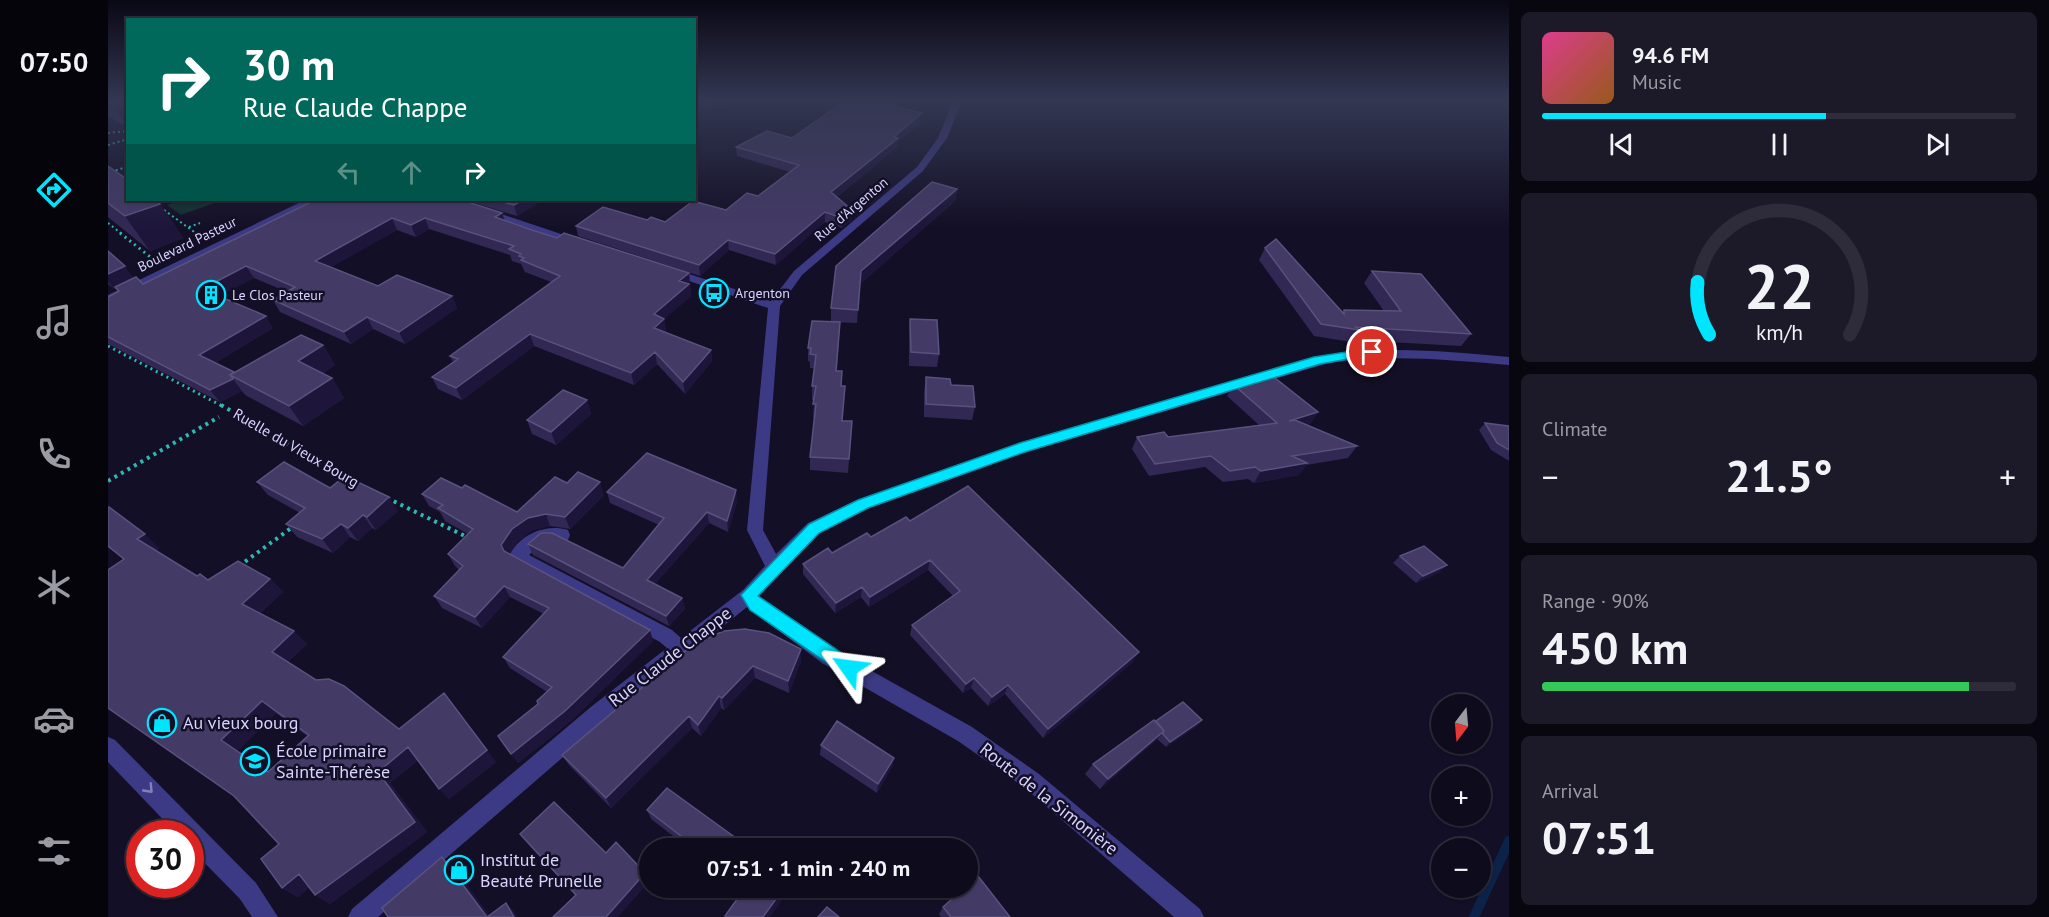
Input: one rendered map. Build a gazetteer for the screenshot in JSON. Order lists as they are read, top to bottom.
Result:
{
  "streets": {
    "street": [
      "Rue d'Argenton",
      "Boulevard Pasteur",
      "Rue Claude Chappe",
      "Route de la Simonière"
    ],
    "path": ["Ruelle du Vieux Bourg"]
  },
  "crossings": [
    ["Rue Claude Chappe", "Route de la Simonière"]
  ],
  "places": {
    "bus stop": ["Argenton"],
    "building": ["Le Clos Pasteur"],
    "shop": ["Au vieux bourg", "Institut de Beauté Prunelle"],
    "school or university": ["École primaire Sainte-Thérèse"]
  },
  "north": "bottom",
  "page": {
    "tabs": "07:50",
    "turn": ["30 m", "Rue Claude Chappe"],
    "song": ["94.6 FM", "Music"],
    "tile": [
      "Climate",
      ["Range · 90%", "450 km"],
      ["Arrival", "07:51"]
    ],
    "heat": ["−", "21.5°", "+"],
    "map_buttons": ["+", "−"],
    "limit": "30",
    "trip": "07:51 · 1 min · 240 m",
    "gauge": ["22", "km/h"]
  }
}
